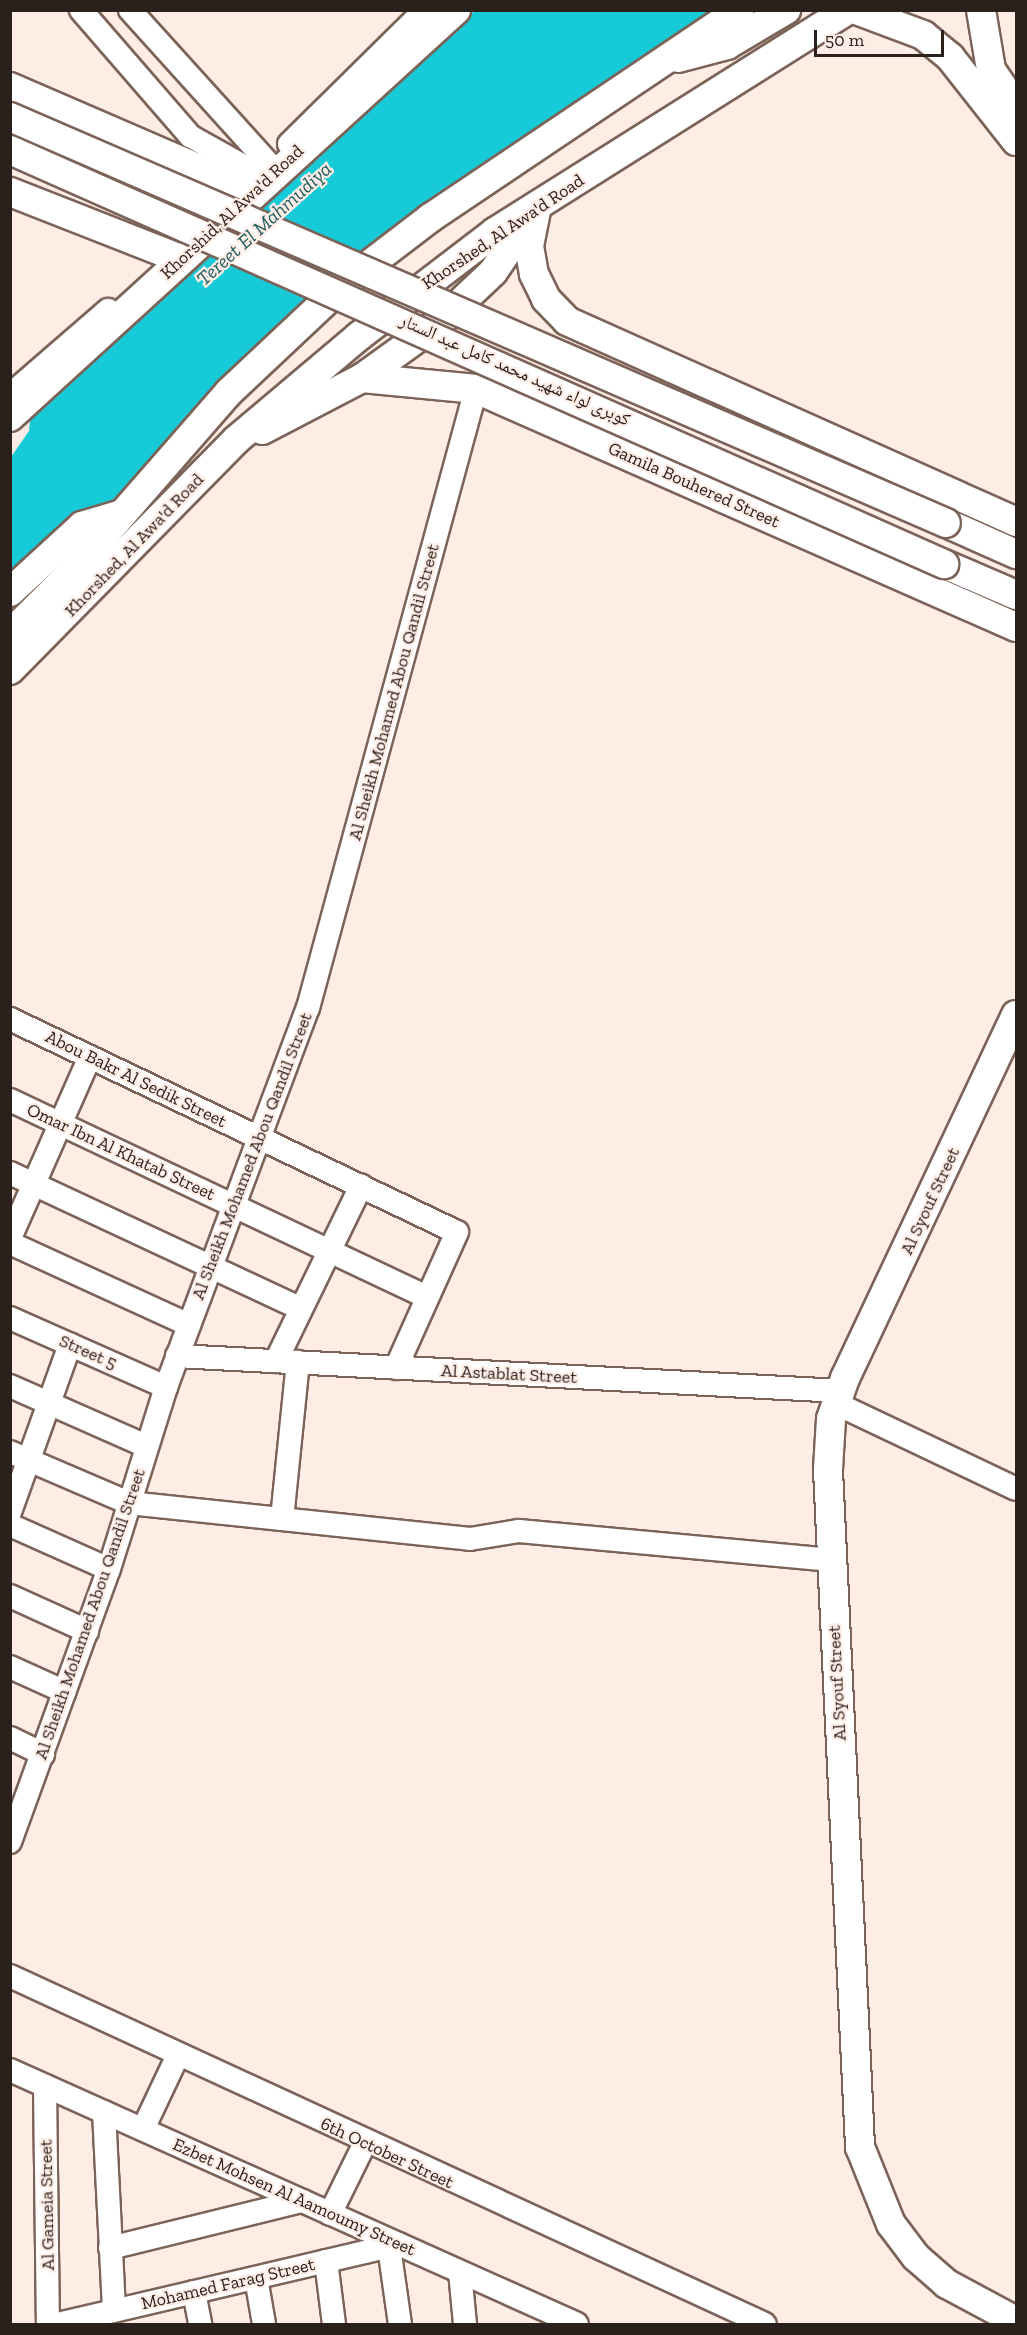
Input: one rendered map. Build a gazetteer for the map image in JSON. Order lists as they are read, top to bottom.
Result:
{
  "streets": {
    "main road": [
      "Khorshid, Al Awa'd Road",
      "Khorshed, Al Awa'd Road",
      "كوبرى لواء شهيد محمد كامل عبد الستار",
      "Gamila Bouhered Street",
      "Al Syouf Street"
    ],
    "street": [
      "Al Sheikh Mohamed Abou Qandil Street",
      "Abou Bakr Al Sedik Street",
      "Omar Ibn Al Khatab Street",
      "Street 5",
      "Al Astablat Street",
      "6th October Street",
      "Ezbet Mohsen Al Aamoumy Street",
      "Al Gameia Street",
      "Mohamed Farag Street"
    ]
  },
  "crossings": [
    ["Gamila Bouhered Street", "Al Sheikh Mohamed Abou Qandil Street"],
    ["Al Sheikh Mohamed Abou Qandil Street", "Abou Bakr Al Sedik Street"],
    ["Al Sheikh Mohamed Abou Qandil Street", "Omar Ibn Al Khatab Street"],
    ["Al Sheikh Mohamed Abou Qandil Street", "Street 5"],
    ["Al Sheikh Mohamed Abou Qandil Street", "Al Astablat Street"],
    ["Abou Bakr Al Sedik Street", "Omar Ibn Al Khatab Street"],
    ["Al Syouf Street", "Al Astablat Street"],
    ["Ezbet Mohsen Al Aamoumy Street", "Al Gameia Street"],
    ["Ezbet Mohsen Al Aamoumy Street", "Mohamed Farag Street"]
  ],
  "water": ["Tereet El Mahmudiya"],
  "scale_bar": "50 m"
}
